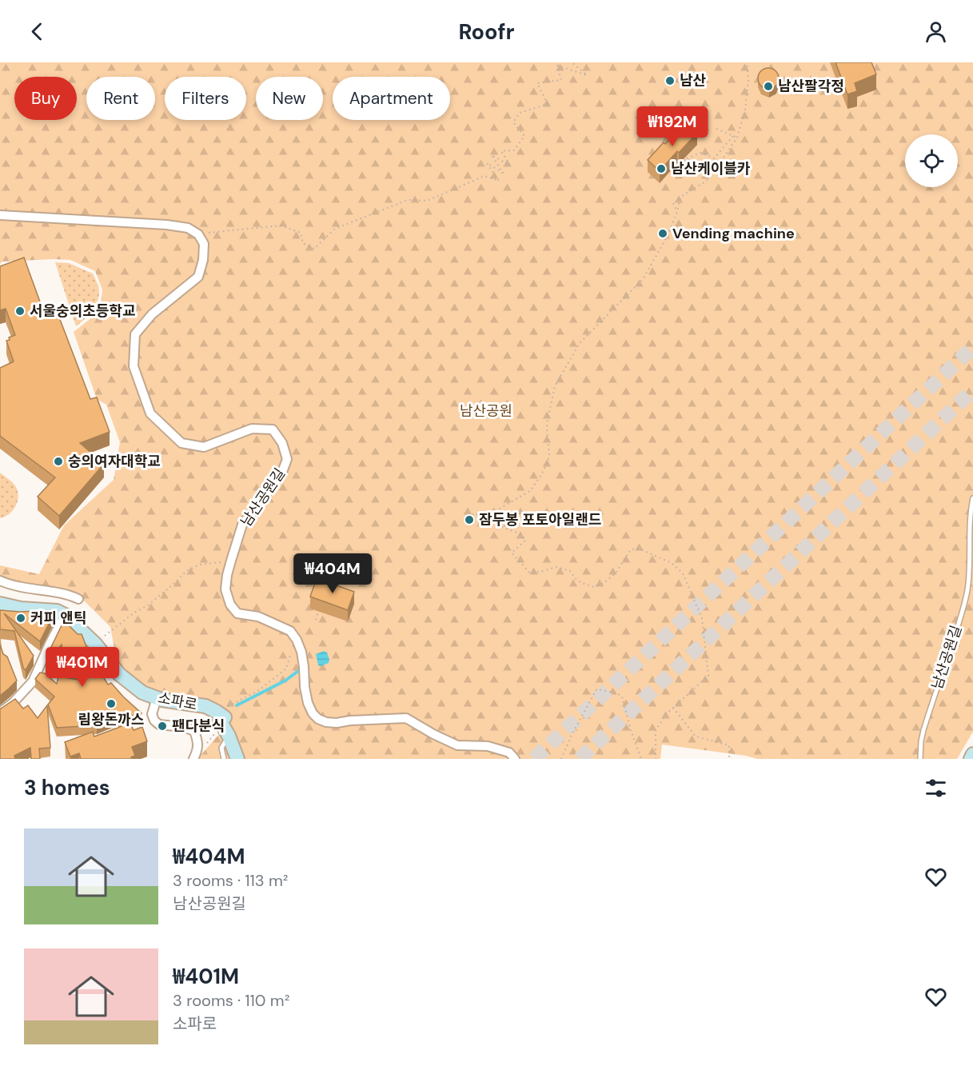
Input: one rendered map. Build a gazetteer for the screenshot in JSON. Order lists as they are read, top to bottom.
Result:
{
  "streets": {
    "street": ["남산공원길", "소파로"]
  },
  "parks": ["남산공원"],
  "places": [
    "남산",
    "남산팔각정",
    "남산케이블카",
    "Vending machine",
    "서울숭의초등학교",
    "숭의여자대학교",
    "잠두봉 포토아일랜드",
    "커피 앤틱",
    "림왕돈까스",
    "팬다분식"
  ],
  "page": {
    "header": "Roofr",
    "chip": [
      "Buy",
      "Rent",
      "Filters",
      "New",
      "Apartment"
    ],
    "price": ["₩192M", "₩404M", "₩401M"],
    "heading": "3 homes",
    "list": [
      {
        "name": "₩404M",
        "note": "3 rooms · 113 m² · 남산공원길"
      },
      {
        "name": "₩401M",
        "note": "3 rooms · 110 m² · 소파로"
      }
    ]
  }
}
